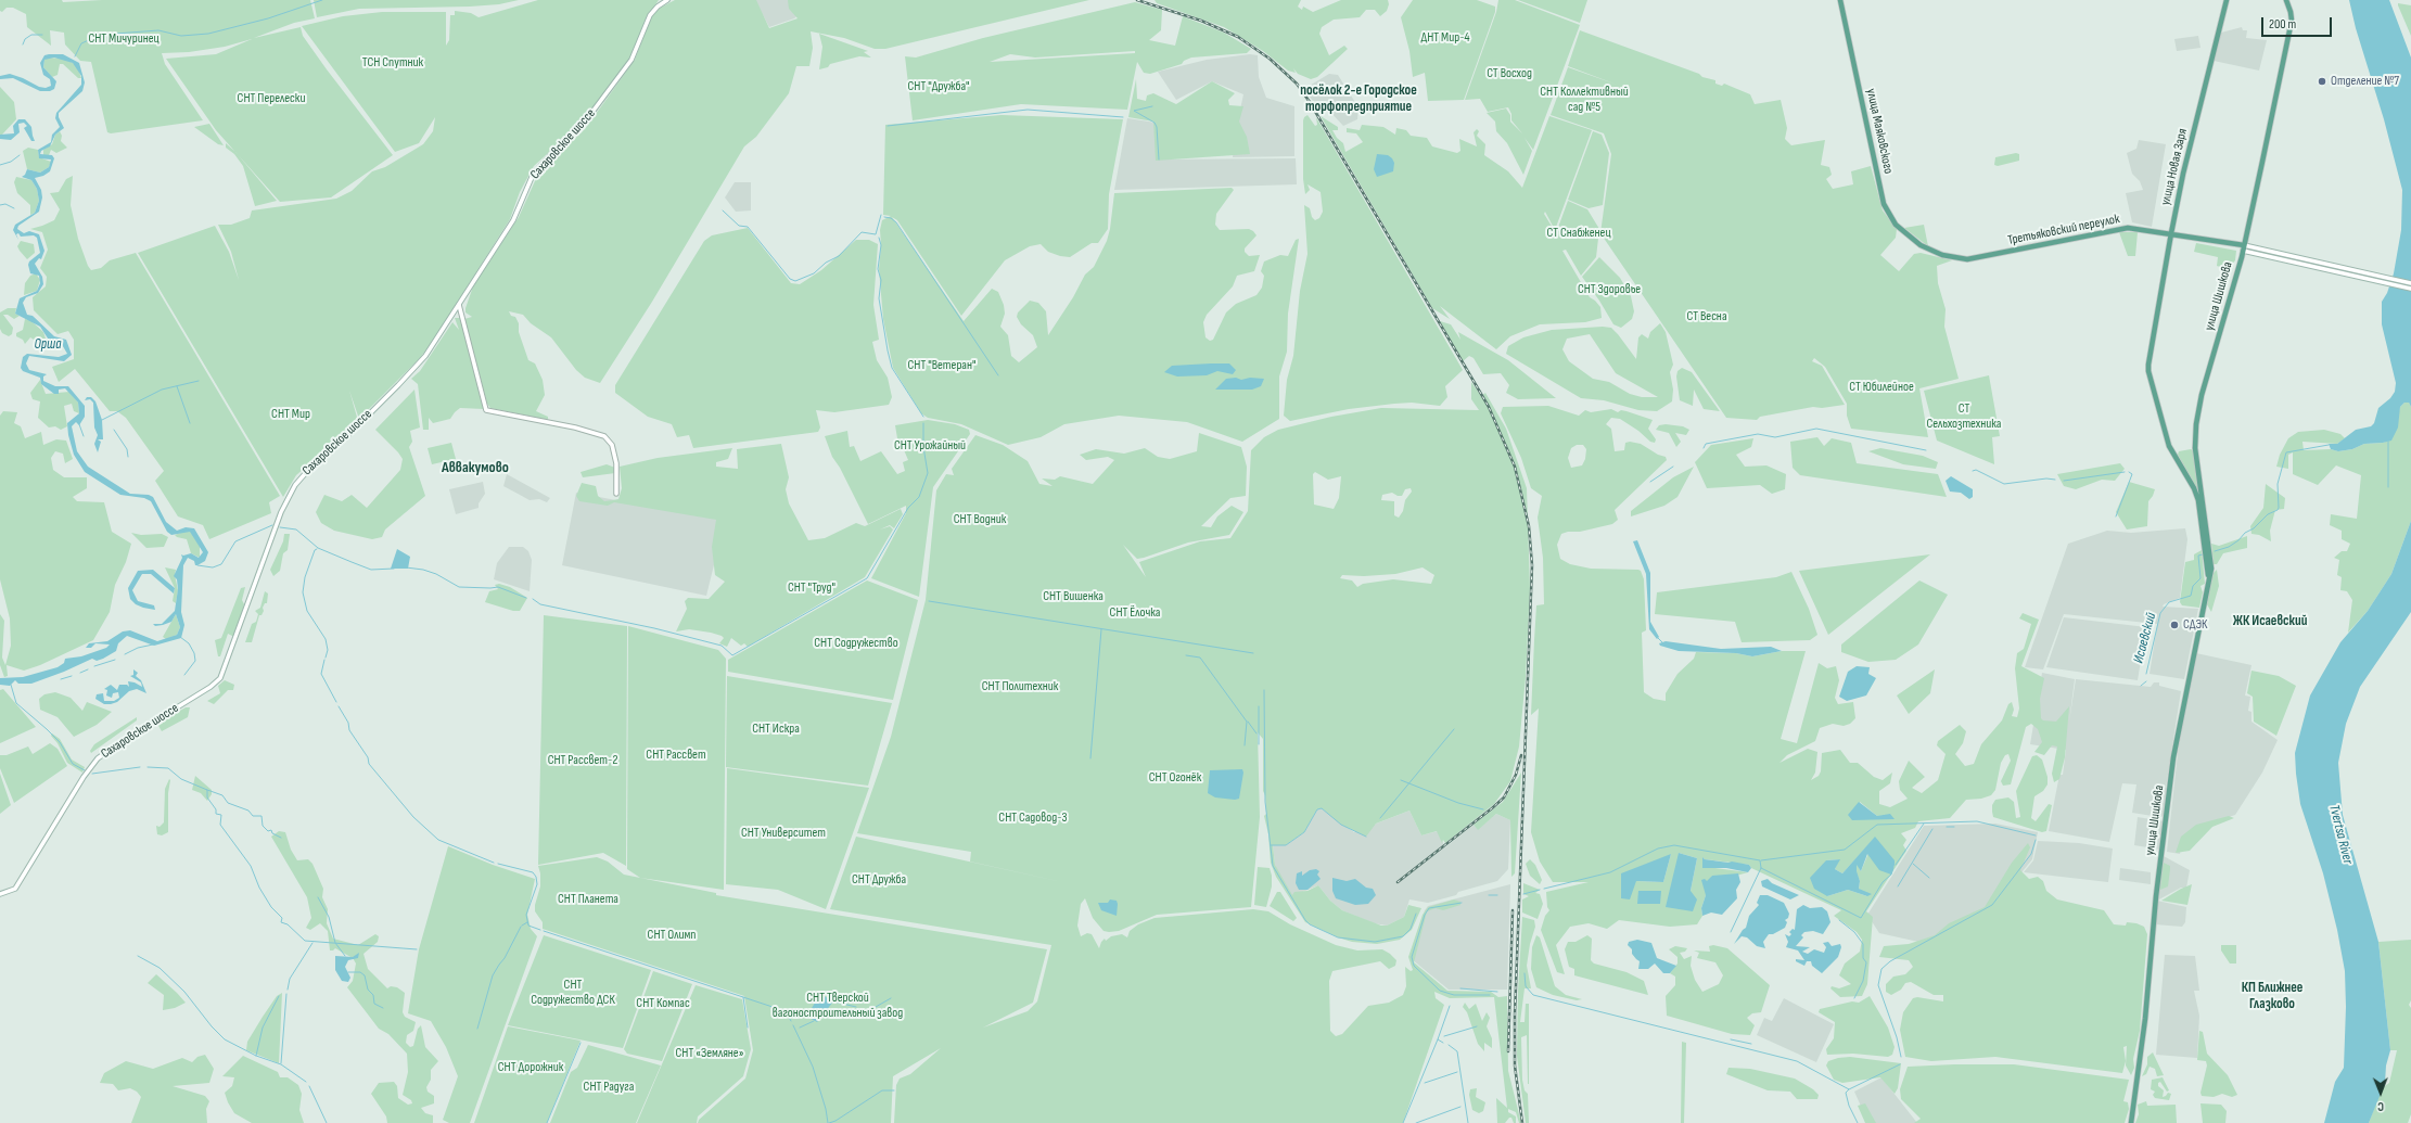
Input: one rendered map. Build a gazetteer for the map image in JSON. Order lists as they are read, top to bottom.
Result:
{
  "streets": {
    "main road": [
      "улица Маяковского",
      "Сахаровское шоссе",
      "улица Новая Заря",
      "Третьяковский переулок",
      "улица Шишкова"
    ]
  },
  "crossings": [
    ["улица Маяковского", "Третьяковский переулок"],
    ["улица Новая Заря", "Третьяковский переулок"],
    ["улица Новая Заря", "улица Шишкова"],
    ["Третьяковский переулок", "улица Шишкова"]
  ],
  "districts": [
    "посёлок 2-е Городское торфопредприятие",
    "Аввакумово",
    "ЖК Исаевский",
    "КП Ближнее Глазково"
  ],
  "water": ["Орша", "Исаевский", "Tvertsa River"],
  "parks": [
    "ДНТ Мир-4",
    "СНТ Мичуринец",
    "ТСН Спутник",
    "СТ Восход",
    "СНТ \"Дружба\"",
    "СНТ Коллективный сад №5",
    "СНТ Перелески",
    "СТ Снабженец",
    "СНТ Здоровье",
    "СТ Весна",
    "СНТ \"Ветеран\"",
    "СТ Юбилейное",
    "СТ Сельхозтехника",
    "СНТ Мир",
    "СНТ Урожайный",
    "СНТ Водник",
    "СНТ \"Труд\"",
    "СНТ Вишенка",
    "СНТ Ёлочка",
    "СНТ Содружество",
    "СНТ Политехник",
    "СНТ Искра",
    "СНТ Рассвет",
    "СНТ Рассвет-2",
    "СНТ Огонёк",
    "СНТ Садовод-3",
    "СНТ Университет",
    "СНТ Дружба",
    "СНТ Планета",
    "СНТ Олимп",
    "СНТ Содружество ДСК",
    "СНТ Тверской вагоностроительный завод",
    "СНТ Компас",
    "СНТ «Земляне»",
    "СНТ Дорожник",
    "СНТ Радуга"
  ],
  "places": ["Отделение №7", "СДЭК"],
  "scale_bar": "200 m",
  "north": "bottom"
}
